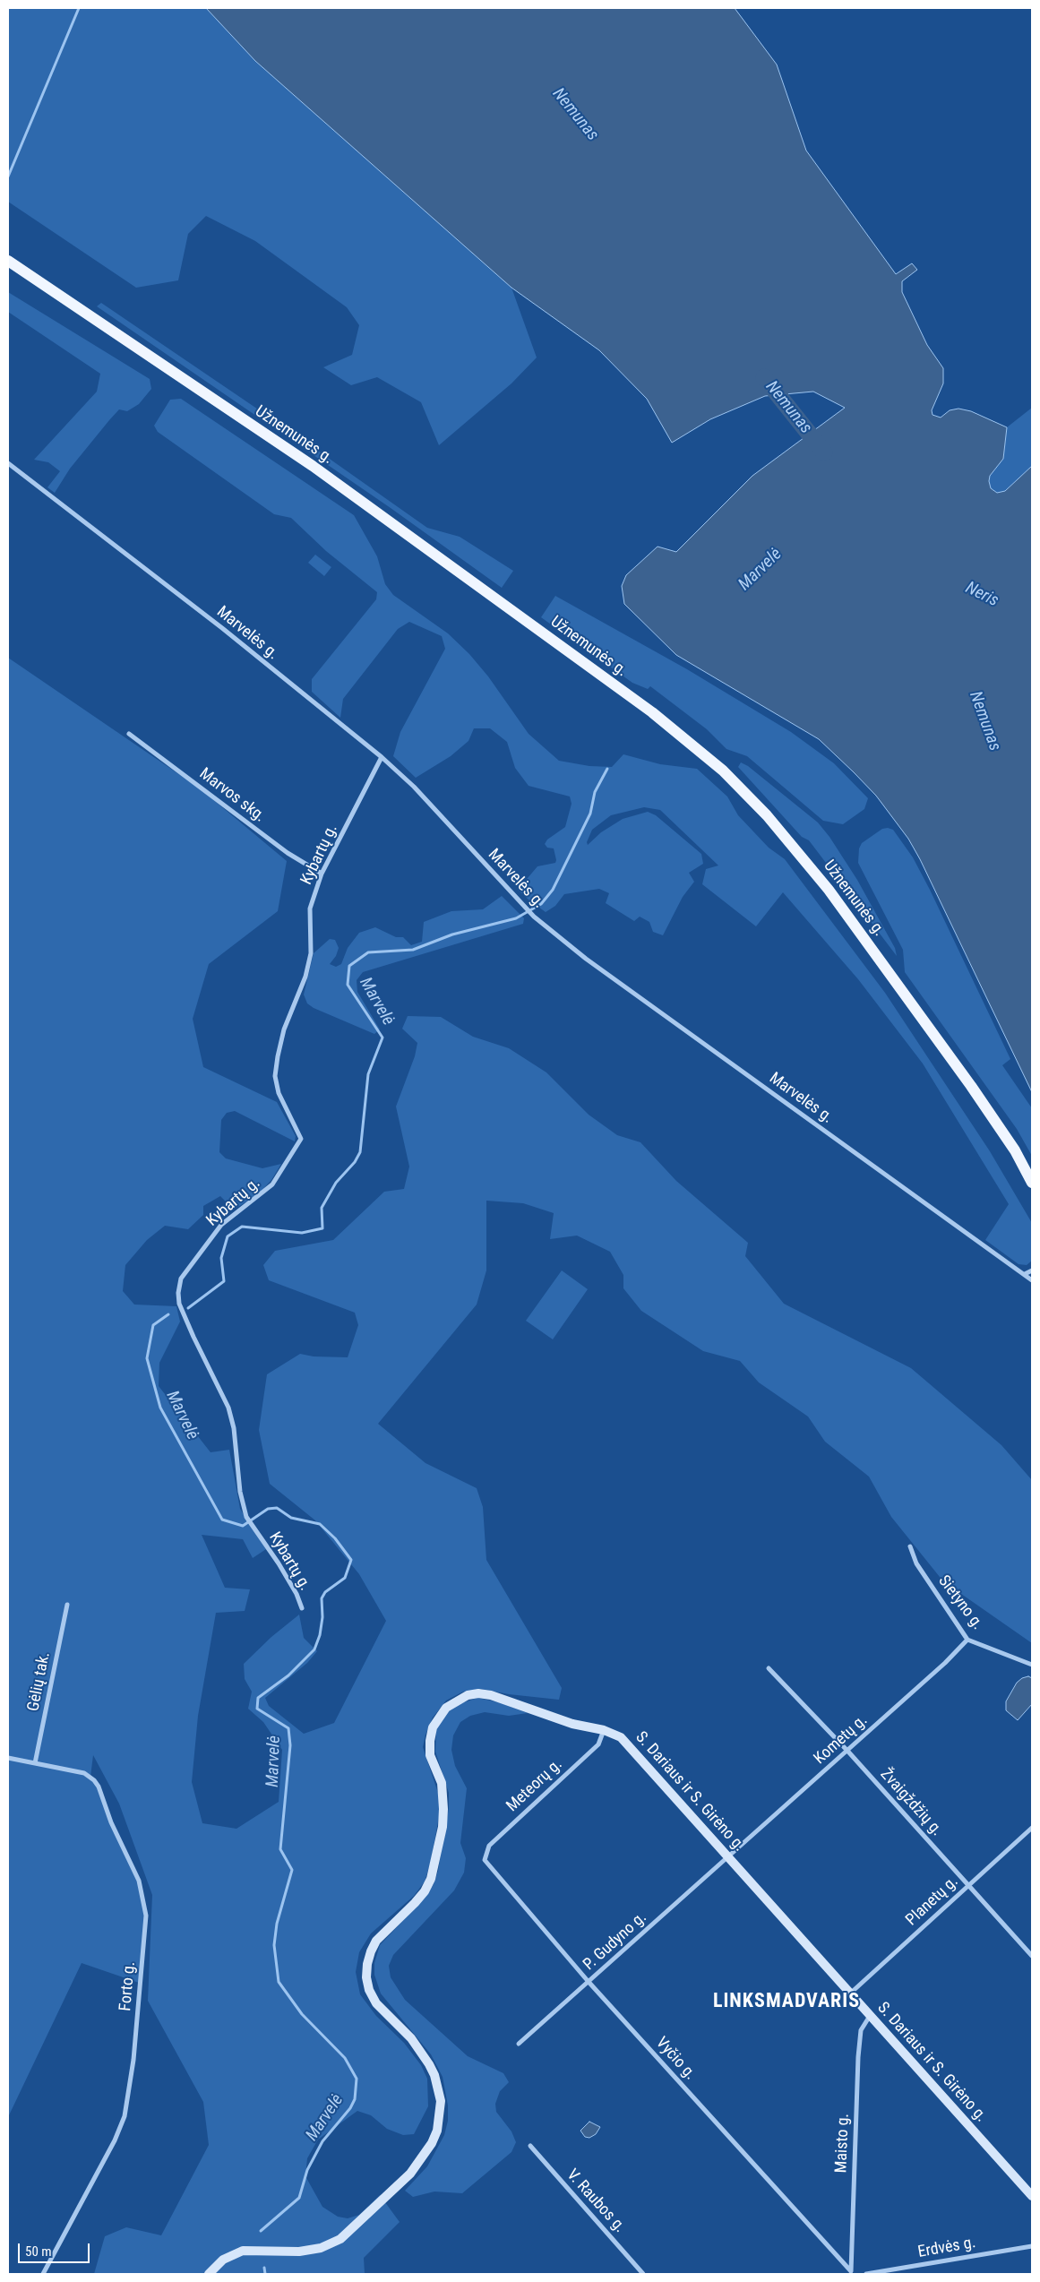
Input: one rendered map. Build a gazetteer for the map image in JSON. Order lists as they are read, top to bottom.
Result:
{
  "streets": {
    "main road": ["Užnemunės g."],
    "street": [
      "Marvelės g.",
      "Marvos skg.",
      "Kybartų g.",
      "Sietyno g.",
      "Gėlių tak.",
      "Kometų g.",
      "Meteorų g.",
      "S. Dariaus ir S. Girėno g.",
      "Žvaigždžių g.",
      "Planetų g.",
      "P. Gudyno g.",
      "Forto g.",
      "Vyčio g.",
      "Maisto g.",
      "V. Raubos g.",
      "Erdvės g."
    ]
  },
  "crossings": [
    ["Marvelės g.", "Kybartų g."],
    ["Marvos skg.", "Kybartų g."],
    ["Sietyno g.", "Kometų g."],
    ["Gėlių tak.", "Forto g."],
    ["Kometų g.", "S. Dariaus ir S. Girėno g."],
    ["Kometų g.", "Žvaigždžių g."],
    ["Kometų g.", "P. Gudyno g."],
    ["Meteorų g.", "S. Dariaus ir S. Girėno g."],
    ["Meteorų g.", "Vyčio g."],
    ["S. Dariaus ir S. Girėno g.", "Planetų g."],
    ["S. Dariaus ir S. Girėno g.", "P. Gudyno g."],
    ["S. Dariaus ir S. Girėno g.", "Maisto g."],
    ["Žvaigždžių g.", "Planetų g."],
    ["P. Gudyno g.", "Vyčio g."],
    ["Vyčio g.", "Maisto g."]
  ],
  "districts": ["LINKSMADVARIS"],
  "water": ["Nemunas", "Marvelė", "Neris"],
  "scale_bar": "50 m"
}
